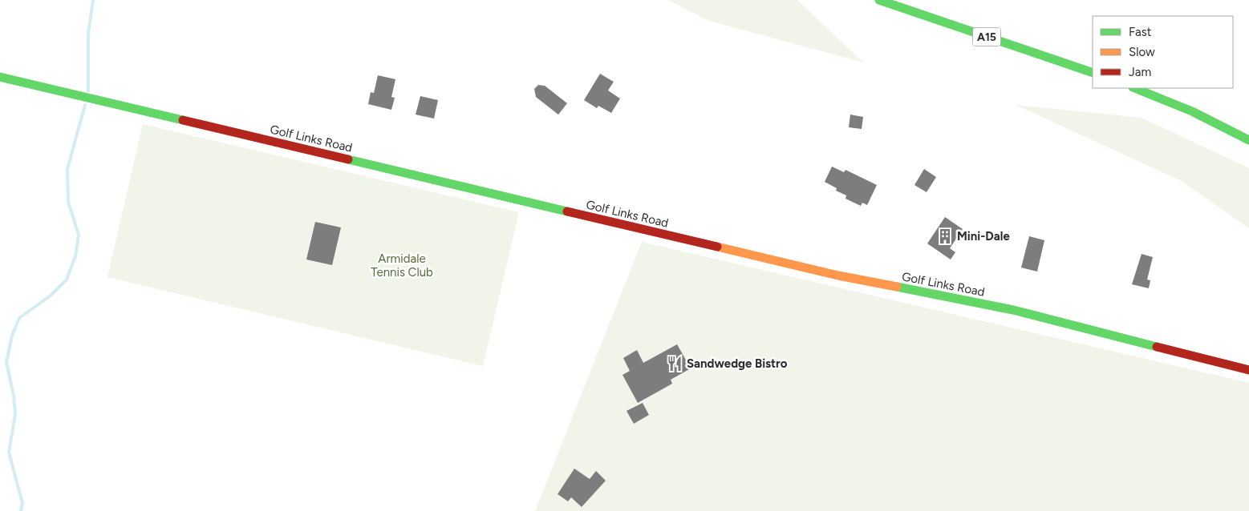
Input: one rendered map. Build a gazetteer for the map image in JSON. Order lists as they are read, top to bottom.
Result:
{
  "streets": {
    "main road": ["A15", "Golf Links Road"]
  },
  "parks": ["Armidale Tennis Club"],
  "places": {
    "building": ["Mini-Dale"],
    "restaurant": ["Sandwedge Bistro"]
  },
  "legend": ["Fast", "Slow", "Jam"]
}
